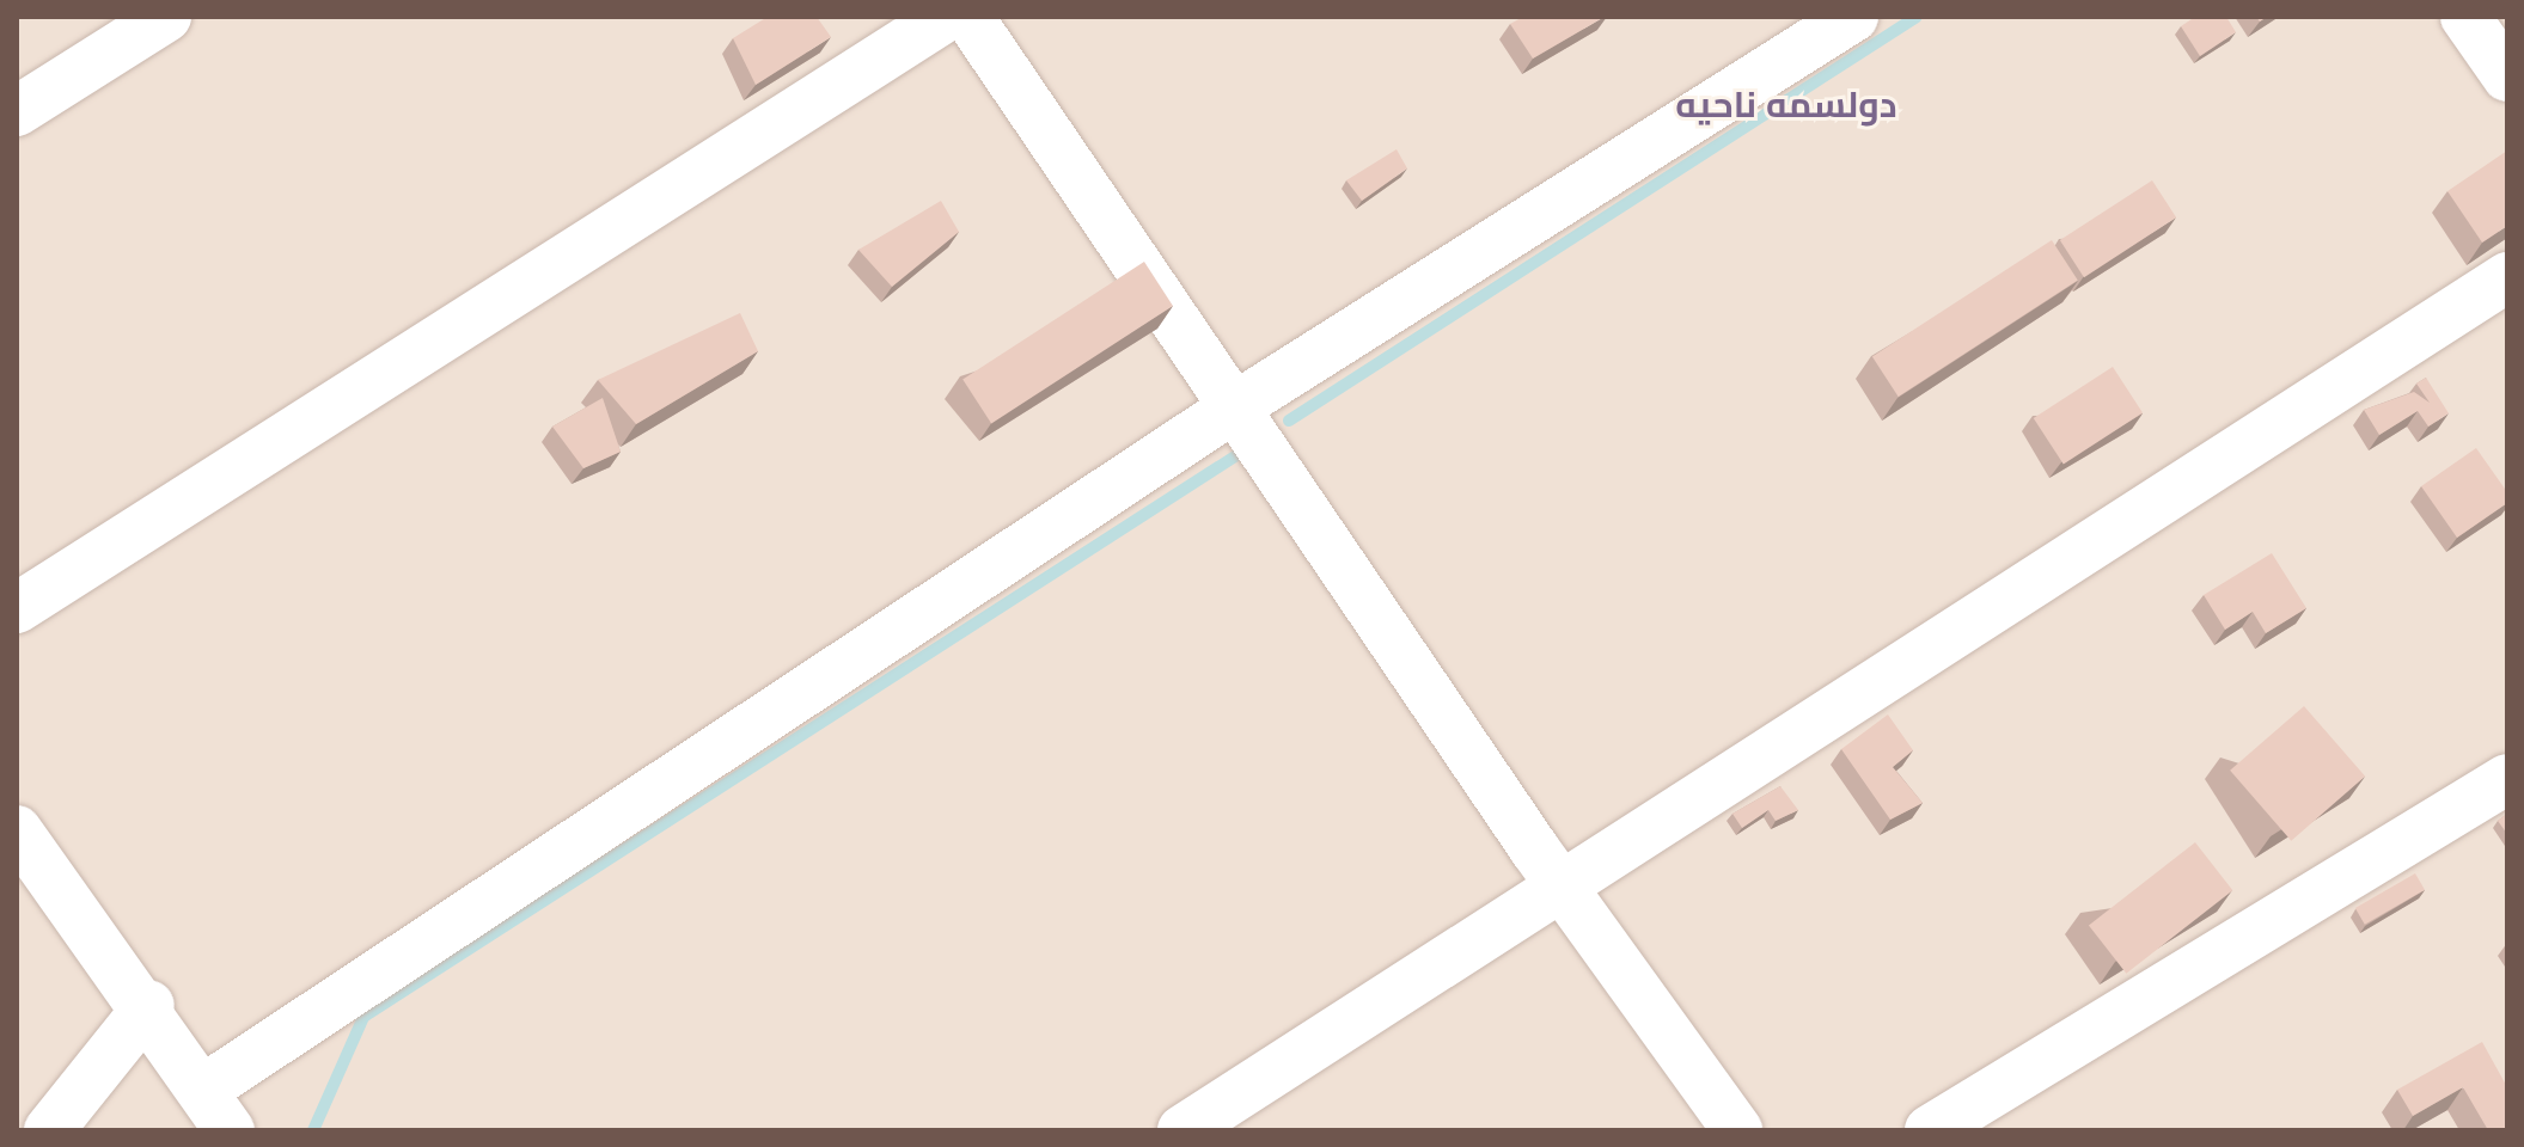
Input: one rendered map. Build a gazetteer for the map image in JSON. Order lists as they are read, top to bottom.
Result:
{
  "districts": ["دولسمه ناحیه"]
}
